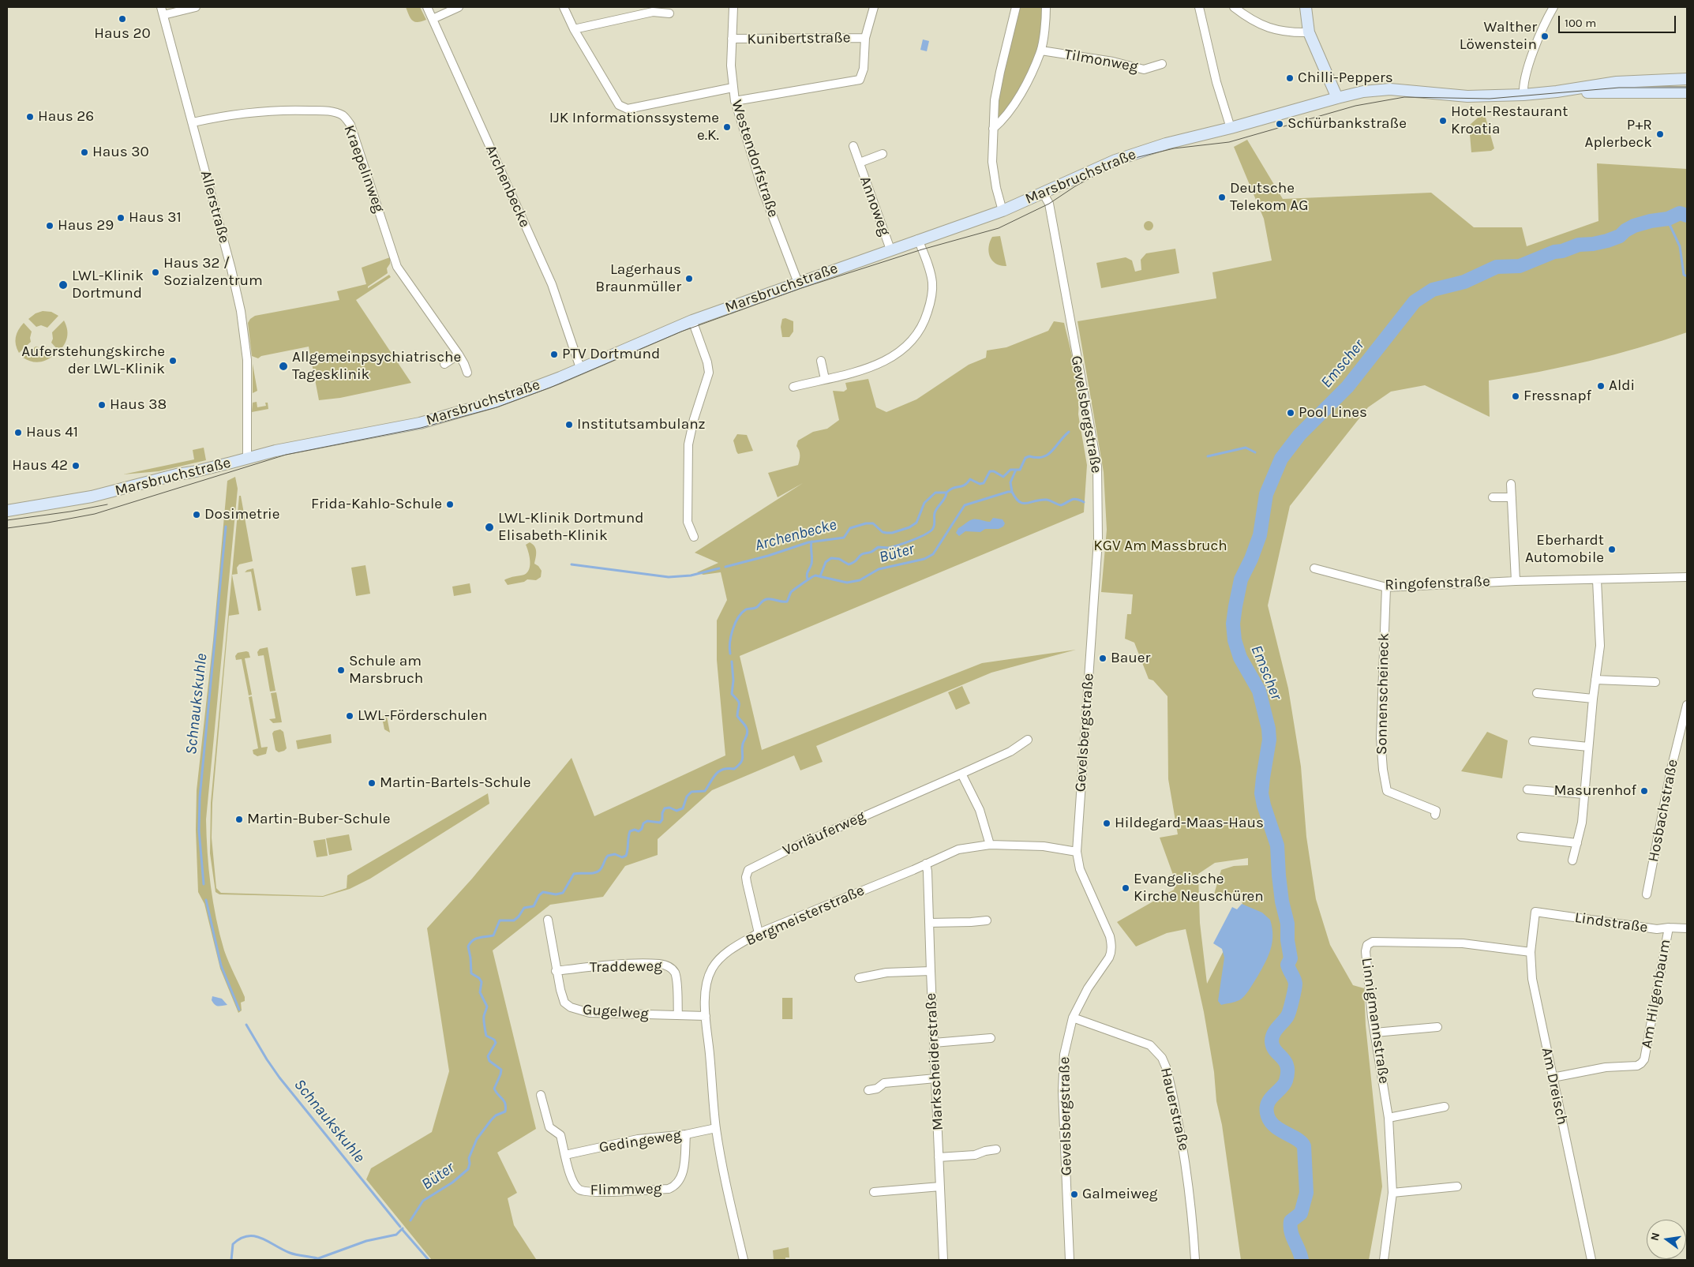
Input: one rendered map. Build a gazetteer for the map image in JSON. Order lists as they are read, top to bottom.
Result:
{
  "streets": {
    "street": [
      "Kunibertstraße",
      "Tilmonweg",
      "Westendorfstraße",
      "Kraepelinweg",
      "Marsbruchstraße",
      "Archenbecke",
      "Annoweg",
      "Allerstraße",
      "Gevelsbergstraße",
      "Ringofenstraße",
      "Sonnenscheineck",
      "Hosbachstraße",
      "Vorläuferweg",
      "Bergmeisterstraße",
      "Lindstraße",
      "Traddeweg",
      "Am Hilgenbaum",
      "Gugelweg",
      "Linnigmannstraße",
      "Markscheiderstraße",
      "Am Dreisch",
      "Hauerstraße",
      "Gedingeweg",
      "Flimmweg"
    ]
  },
  "crossings": [
    ["Kunibertstraße", "Westendorfstraße"],
    ["Westendorfstraße", "Marsbruchstraße"],
    ["Kraepelinweg", "Allerstraße"],
    ["Marsbruchstraße", "Archenbecke"],
    ["Marsbruchstraße", "Annoweg"],
    ["Marsbruchstraße", "Allerstraße"],
    ["Marsbruchstraße", "Gevelsbergstraße"],
    ["Gevelsbergstraße", "Bergmeisterstraße"],
    ["Gevelsbergstraße", "Hauerstraße"],
    ["Ringofenstraße", "Sonnenscheineck"],
    ["Vorläuferweg", "Bergmeisterstraße"],
    ["Bergmeisterstraße", "Gugelweg"],
    ["Bergmeisterstraße", "Markscheiderstraße"],
    ["Bergmeisterstraße", "Gedingeweg"],
    ["Lindstraße", "Am Hilgenbaum"],
    ["Lindstraße", "Am Dreisch"],
    ["Traddeweg", "Gugelweg"],
    ["Am Hilgenbaum", "Am Dreisch"],
    ["Linnigmannstraße", "Am Dreisch"],
    ["Gedingeweg", "Flimmweg"]
  ],
  "water": [
    "Emscher",
    "Archenbecke",
    "Büter",
    "Schnaukskuhle"
  ],
  "parks": ["KGV Am Massbruch"],
  "places": [
    "Haus 20",
    "Walther Löwenstein",
    "Chilli-Peppers",
    "Haus 26",
    "Hotel-Restaurant Kroatia",
    "Schürbankstraße",
    "IJK Informationssysteme e.K.",
    "P+R Aplerbeck",
    "Haus 30",
    "Deutsche Telekom AG",
    "Haus 31",
    "Haus 29",
    "Haus 32 / Sozialzentrum",
    "Lagerhaus Braunmüller",
    "LWL-Klinik Dortmund",
    "PTV Dortmund",
    "Auferstehungskirche der LWL-Klinik",
    "Allgemeinpsychiatrische Tagesklinik",
    "Aldi",
    "Fressnapf",
    "Haus 38",
    "Pool Lines",
    "Institutsambulanz",
    "Haus 41",
    "Haus 42",
    "Frida-Kahlo-Schule",
    "Dosimetrie",
    "LWL-Klinik Dortmund Elisabeth-Klinik",
    "Eberhardt Automobile",
    "Bauer",
    "Schule am Marsbruch",
    "LWL-Förderschulen",
    "Martin-Bartels-Schule",
    "Masurenhof",
    "Martin-Buber-Schule",
    "Hildegard-Maas-Haus",
    "Evangelische Kirche Neuschüren",
    "Galmeiweg"
  ],
  "scale_bar": "100 m",
  "north": "left"
}
